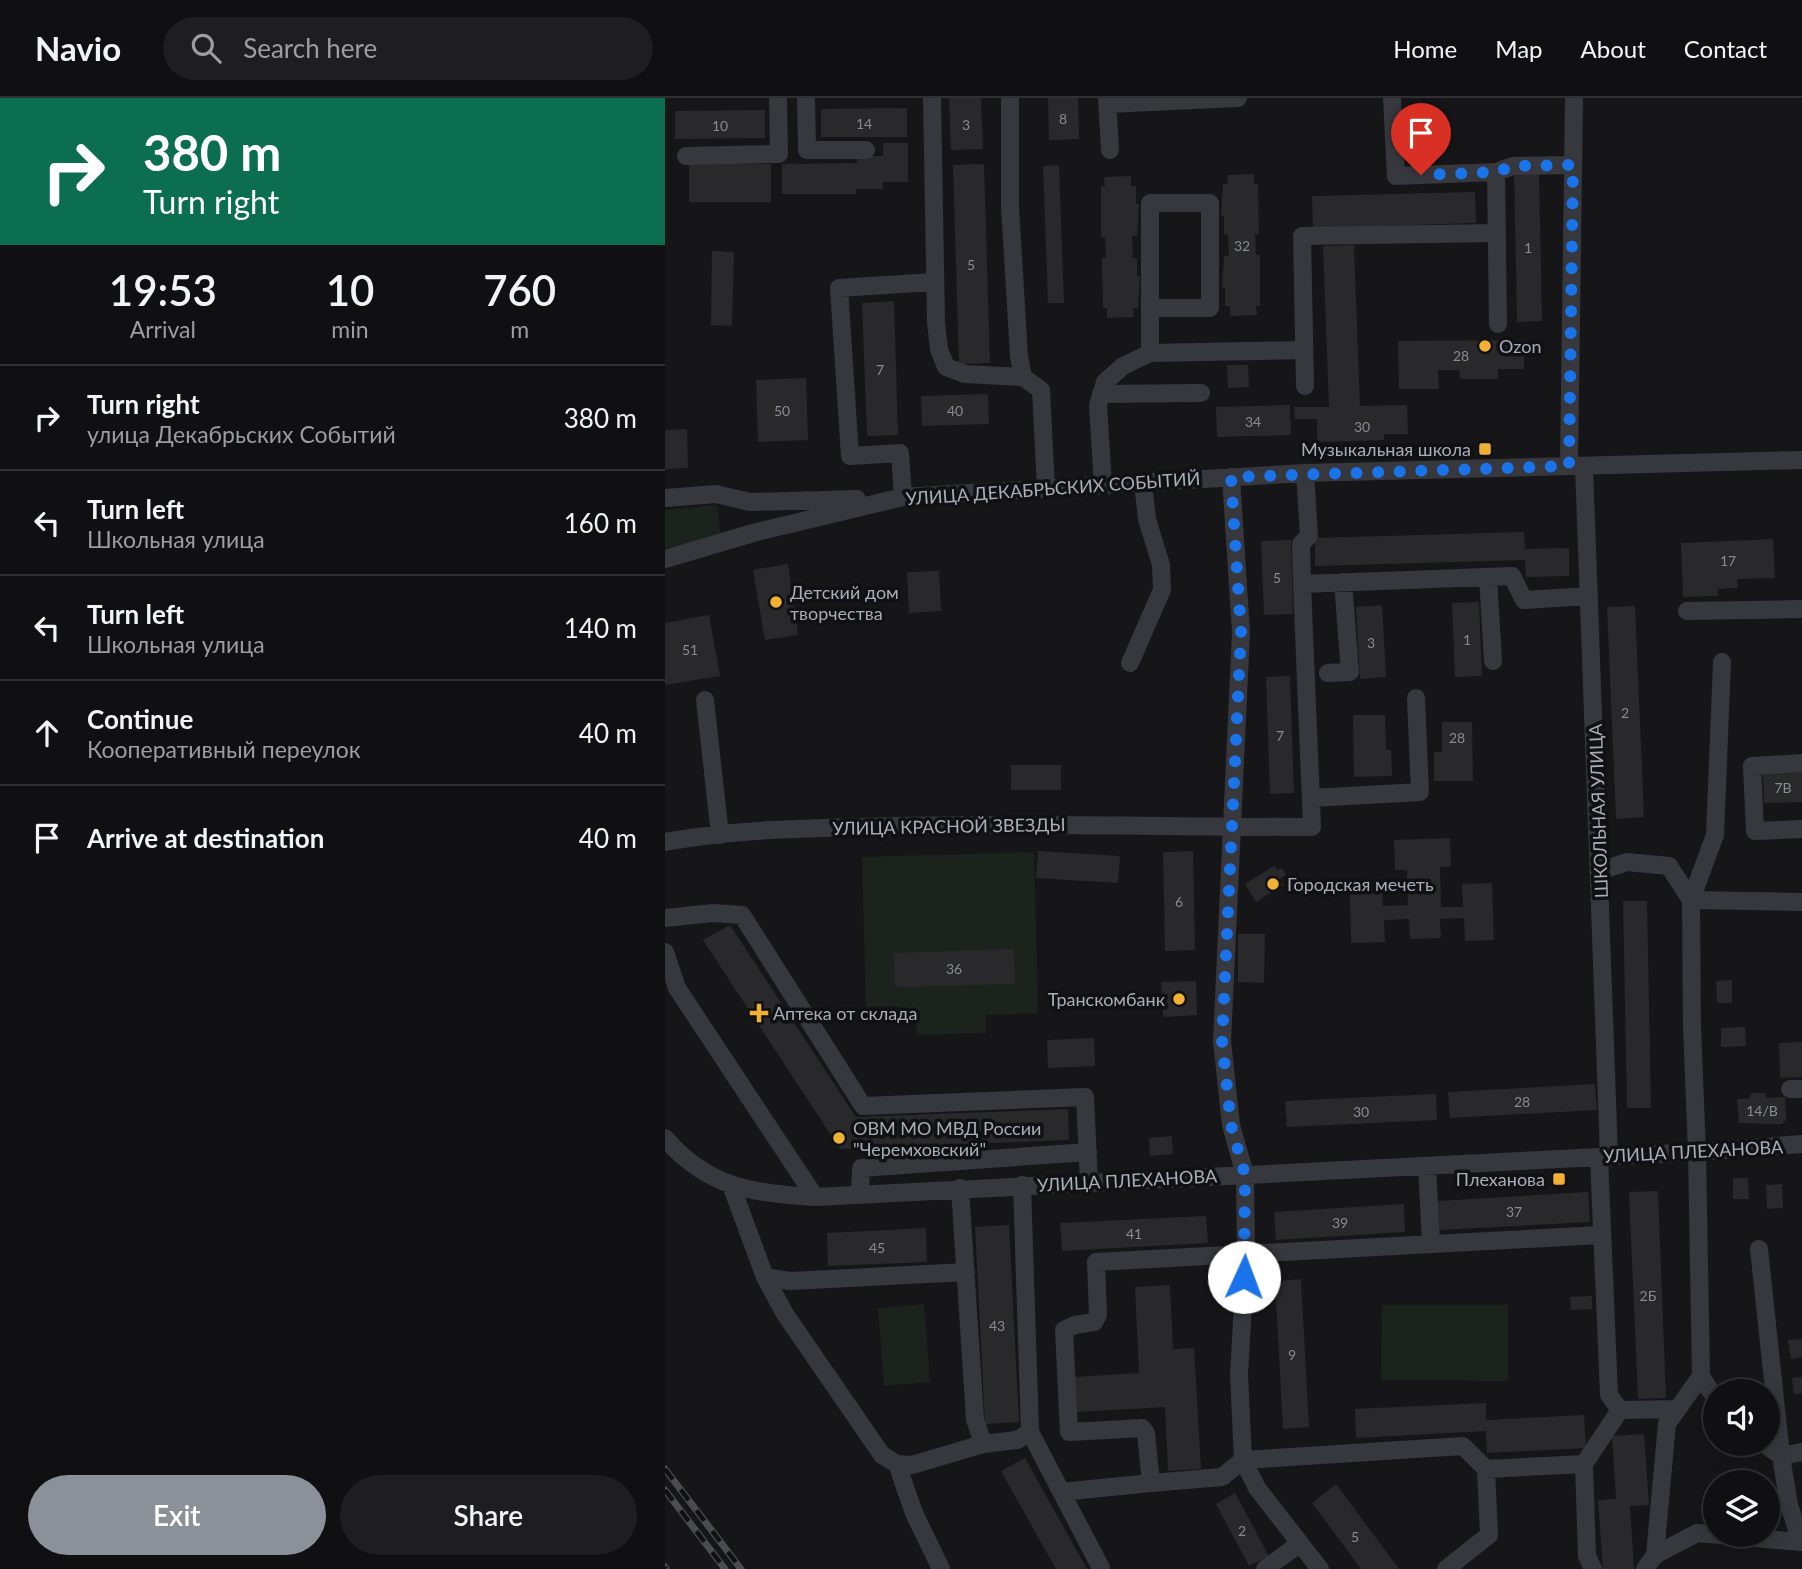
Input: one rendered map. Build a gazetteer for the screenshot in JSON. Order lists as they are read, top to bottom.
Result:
{
  "streets": {
    "street": [
      "УЛИЦА ДЕКАБРЬСКИХ СОБЫТИЙ",
      "ШКОЛЬНАЯ УЛИЦА",
      "УЛИЦА КРАСНОЙ ЗВЕЗДЫ",
      "УЛИЦА ПЛЕХАНОВА"
    ]
  },
  "crossings": [
    ["УЛИЦА ДЕКАБРЬСКИХ СОБЫТИЙ", "ШКОЛЬНАЯ УЛИЦА"],
    ["ШКОЛЬНАЯ УЛИЦА", "УЛИЦА ПЛЕХАНОВА"]
  ],
  "places": {
    "other": [
      "Ozon",
      "Детский дом творчества",
      "Городская мечеть",
      "Транскомбанк",
      "ОВМ МО МВД России \"Черемховский\""
    ],
    "transit": ["Музыкальная школа", "Плеханова"],
    "health": ["Аптека от склада"]
  },
  "house_numbers": [
    "8",
    "14",
    "3",
    "10",
    "32",
    "1",
    "5",
    "28",
    "7",
    "50",
    "40",
    "34",
    "30",
    "17",
    "5",
    "1",
    "3",
    "51",
    "2",
    "7",
    "28",
    "7В",
    "6",
    "36",
    "28",
    "14/В",
    "30",
    "37",
    "39",
    "41",
    "45",
    "2Б",
    "43",
    "9",
    "2",
    "5"
  ],
  "page": {
    "header": "Navio",
    "search": "Search here",
    "nav": [
      "Home",
      "Map",
      "About",
      "Contact"
    ],
    "turn": ["380 m", "Turn right"],
    "eta": [
      "19:53",
      "Arrival",
      "10",
      "min",
      "760",
      "m"
    ],
    "list": [
      {
        "name": "Turn right",
        "note": "улица Декабрьских Событий",
        "value": "380 m"
      },
      {
        "name": "Turn left",
        "note": "Школьная улица",
        "value": "160 m"
      },
      {
        "name": "Turn left",
        "note": "Школьная улица",
        "value": "140 m"
      },
      {
        "name": "Continue",
        "note": "Кооперативный переулок",
        "value": "40 m"
      },
      {
        "name": "Arrive at destination",
        "value": "40 m"
      }
    ],
    "buttons": ["Exit", "Share"]
  }
}
